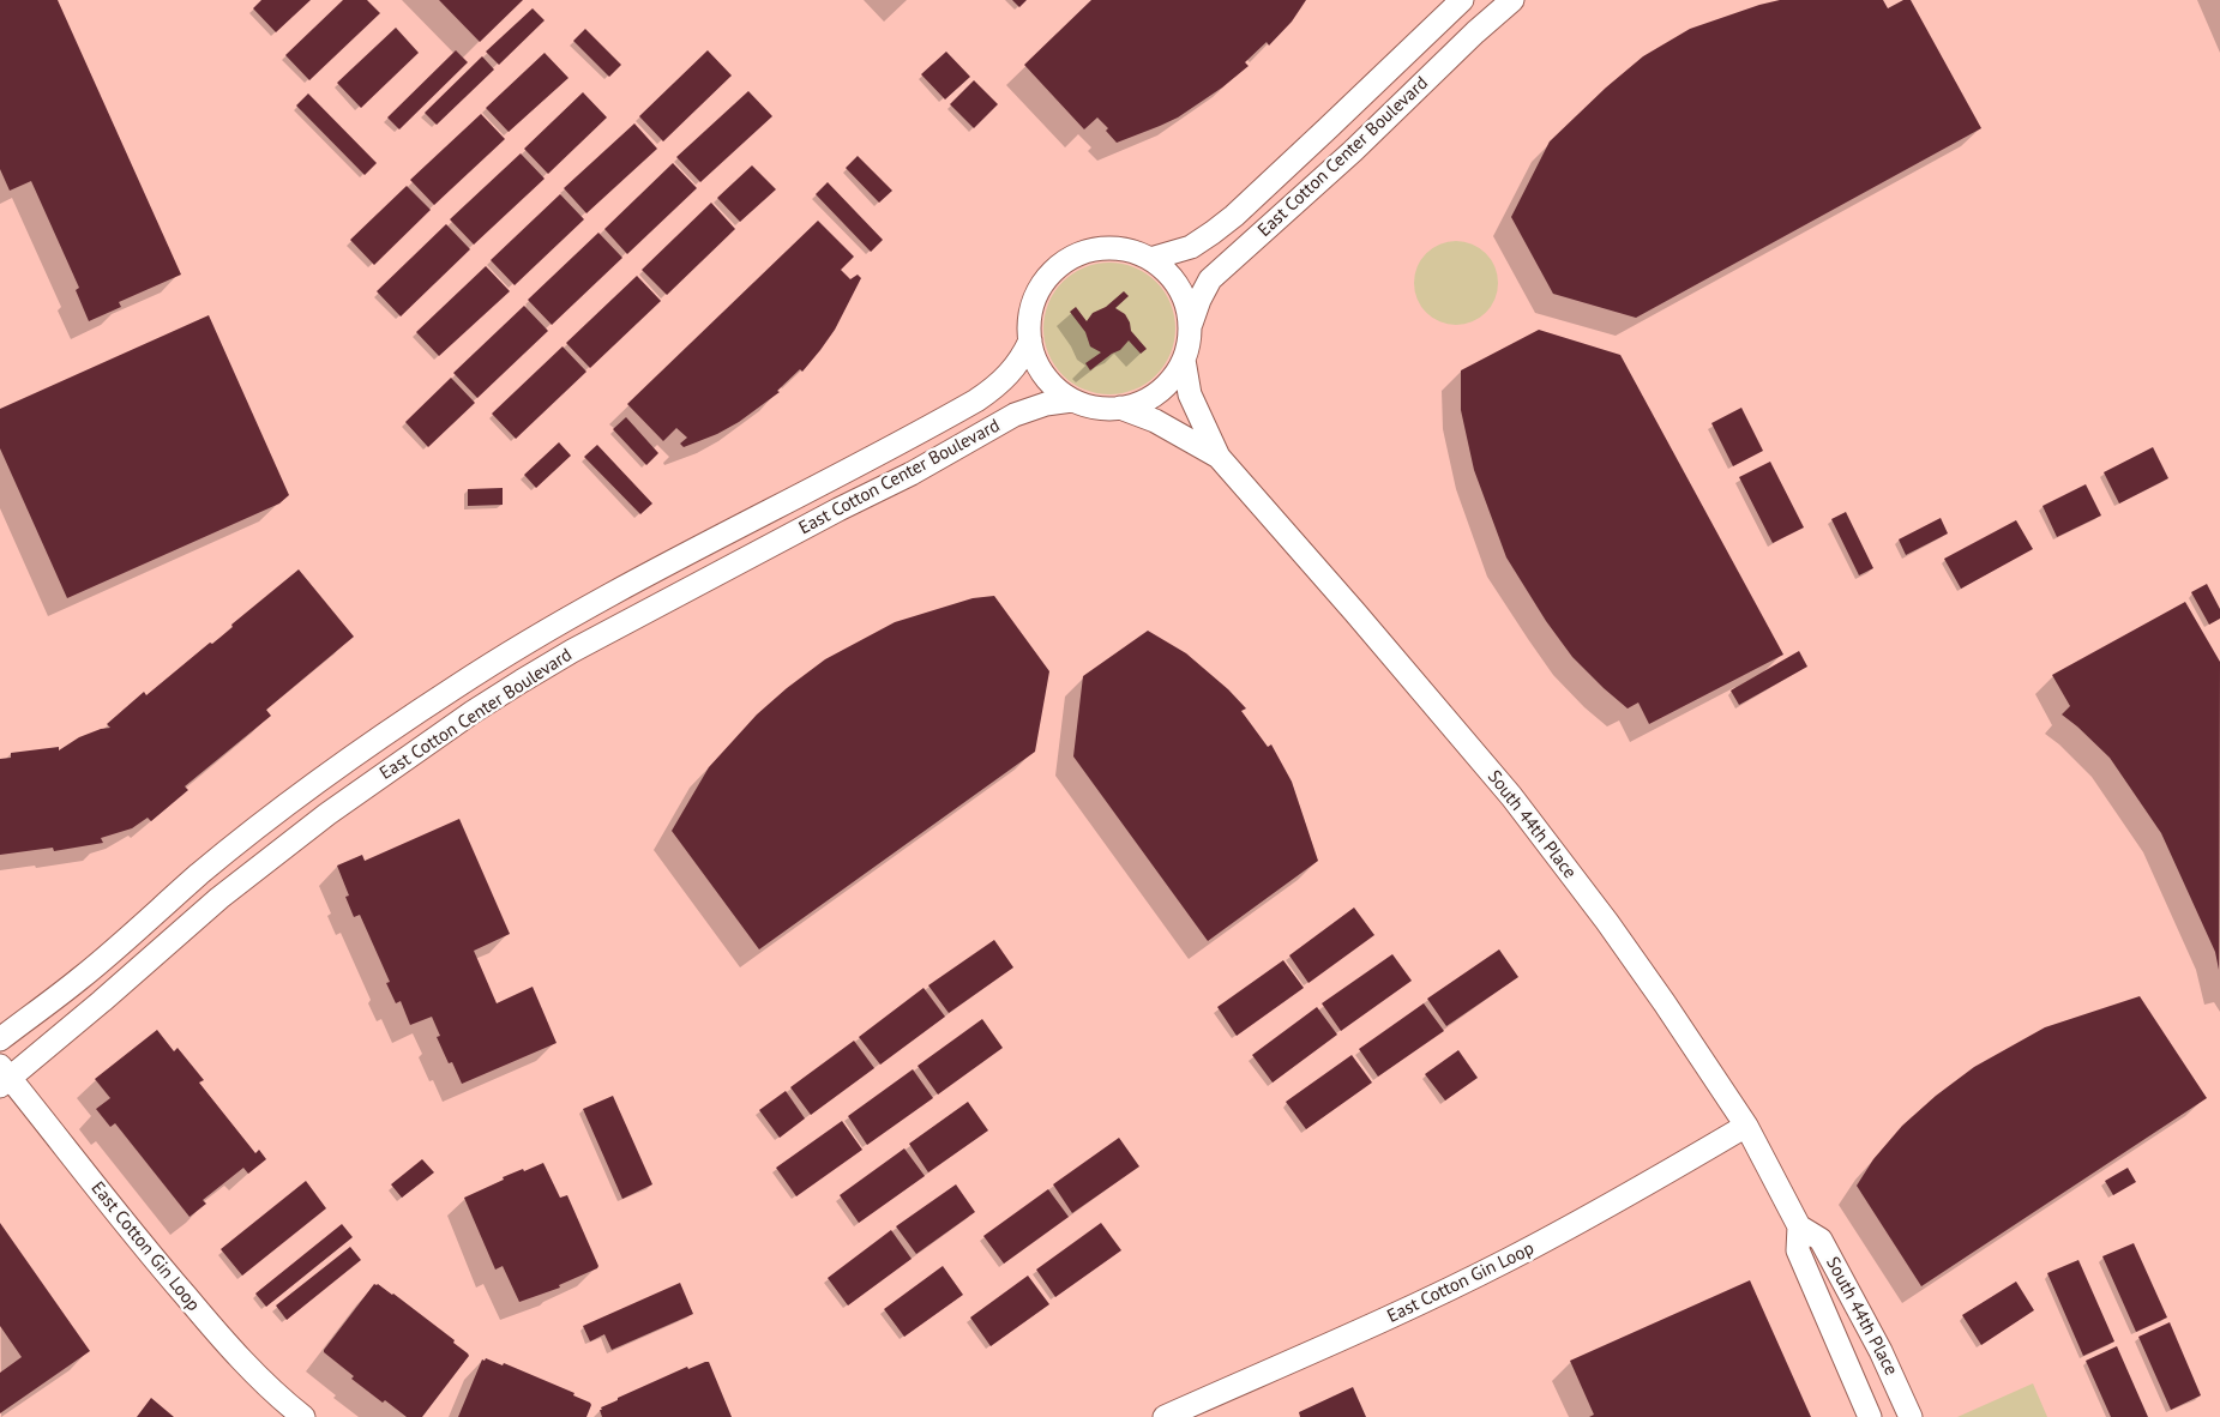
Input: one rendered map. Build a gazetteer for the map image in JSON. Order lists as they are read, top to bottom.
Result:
{
  "streets": {
    "street": ["East Cotton Center Boulevard", "South 44th Place", "East Cotton Gin Loop"]
  },
  "crossings": [
    ["East Cotton Center Boulevard", "South 44th Place"],
    ["East Cotton Center Boulevard", "East Cotton Gin Loop"],
    ["South 44th Place", "East Cotton Gin Loop"]
  ]
}
